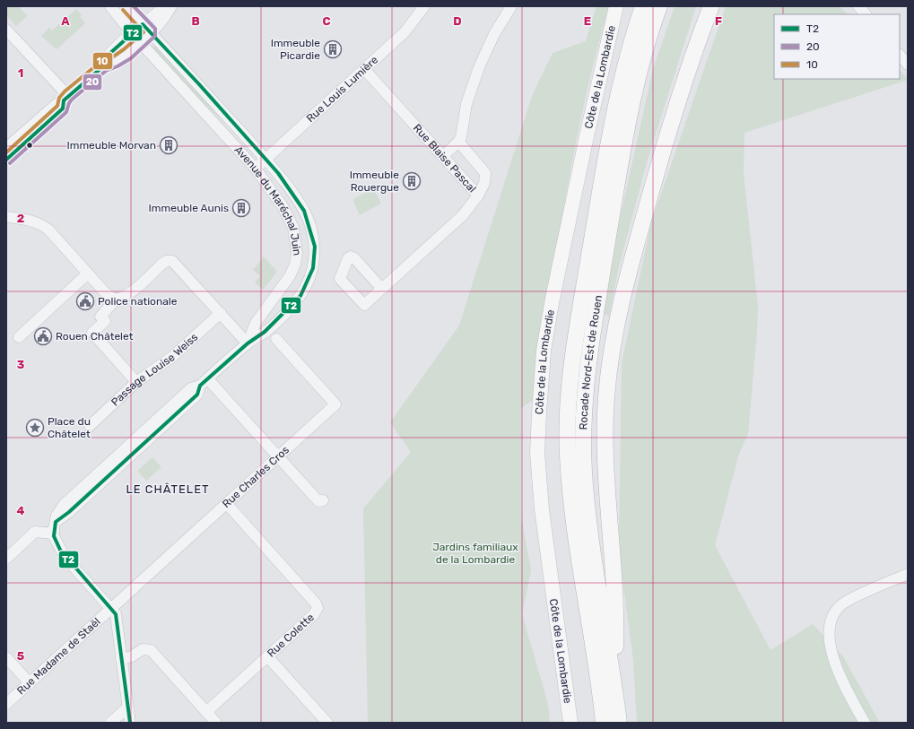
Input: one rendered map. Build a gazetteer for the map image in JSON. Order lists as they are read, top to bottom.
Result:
{
  "streets": {
    "highway": ["Rocade Nord-Est de Rouen"],
    "main road": ["Côte de la Lombardie"],
    "street": [
      "Rue Louis Lumière",
      "Rue Blaise Pascal",
      "Avenue du Maréchal Juin",
      "Passage Louise Weiss",
      "Rue Charles Cros",
      "Rue Colette",
      "Rue Madame de Staël"
    ]
  },
  "crossings": [
    ["Rue Louis Lumière", "Rue Blaise Pascal"],
    ["Rue Louis Lumière", "Avenue du Maréchal Juin"],
    ["Rue Charles Cros", "Rue Colette"],
    ["Rue Charles Cros", "Rue Madame de Staël"]
  ],
  "districts": ["LE CHÂTELET"],
  "parks": ["Jardins familiaux de la Lombardie"],
  "places": {
    "building": [
      "Immeuble Picardie",
      "Immeuble Morvan",
      "Immeuble Rouergue",
      "Immeuble Aunis"
    ],
    "public building": ["Police nationale", "Rouen Châtelet"],
    "place": ["Place du Châtelet"]
  },
  "lines": ["transit line 20", "transit line 10", "transit line T2"],
  "legend": ["T2", "20", "10"],
  "grid": {
    "columns": [
      "A",
      "B",
      "C",
      "D",
      "E",
      "F"
    ],
    "rows": [
      "1",
      "2",
      "3",
      "4",
      "5"
    ]
  }
}
